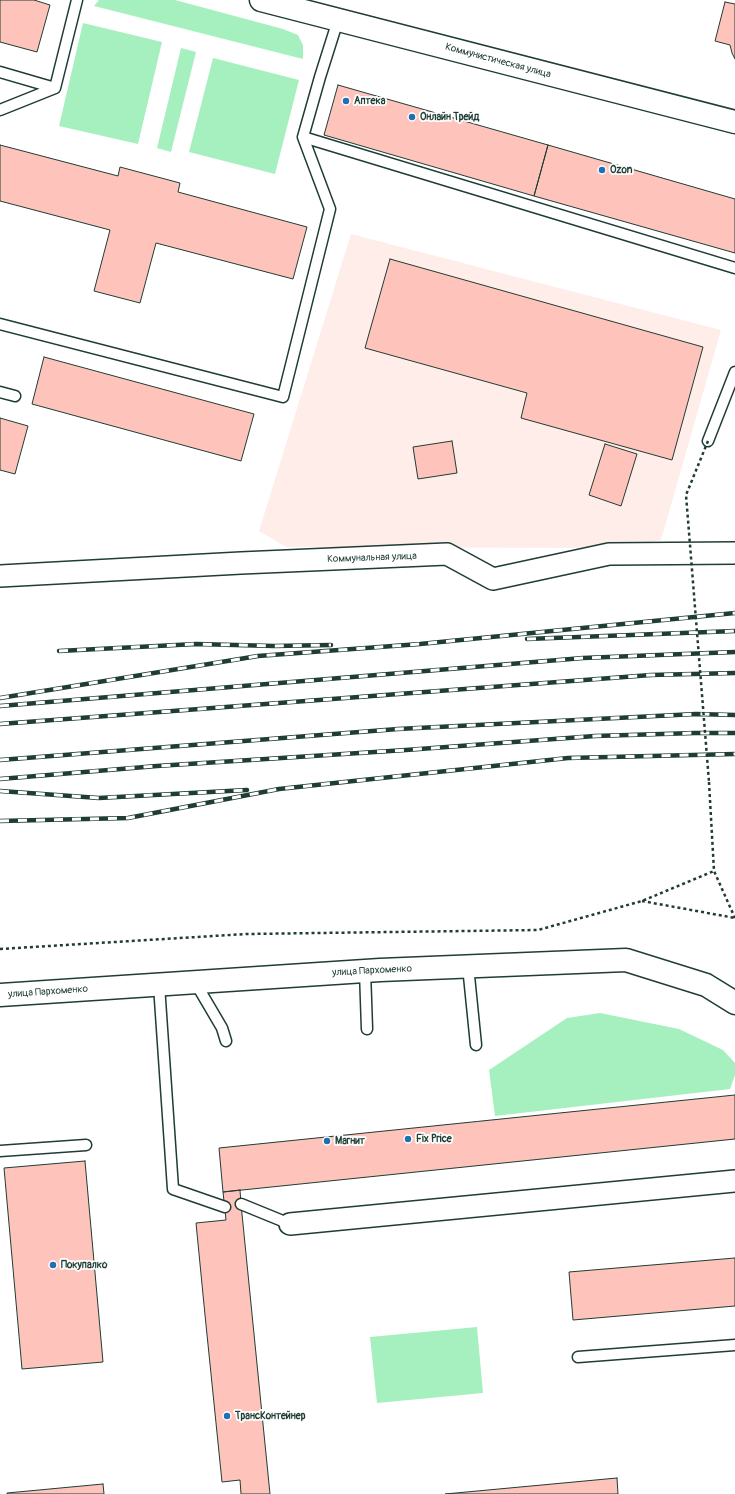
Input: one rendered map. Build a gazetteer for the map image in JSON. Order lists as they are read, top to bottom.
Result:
{
  "streets": {
    "street": ["Коммунистическая улица", "Коммунальная улица", "улица Пархоменко"]
  },
  "places": [
    "Аптека",
    "Онлайн Трейд",
    "Ozon",
    "Fix Price",
    "Магнит",
    "Покупалко",
    "ТрансКонтейнер"
  ]
}
